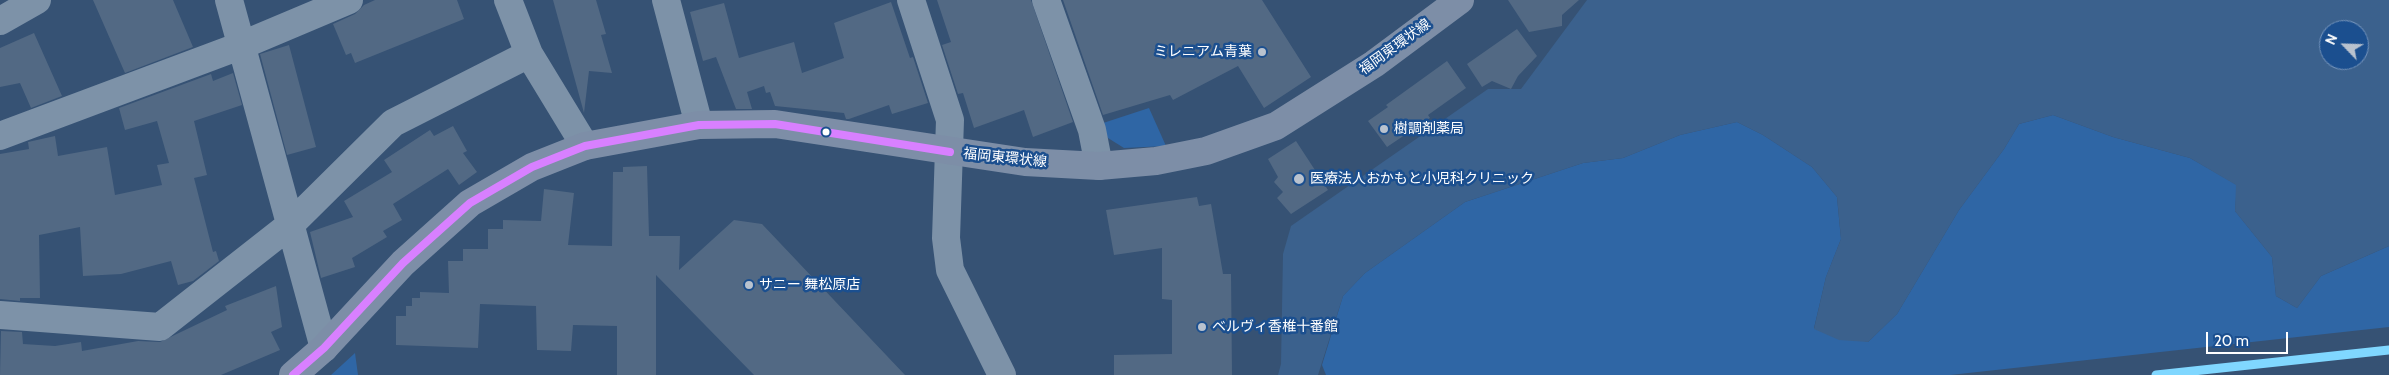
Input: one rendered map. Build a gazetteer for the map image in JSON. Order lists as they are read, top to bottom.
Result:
{
  "streets": {
    "main road": ["福岡東環状線"]
  },
  "places": [
    "ミレニアム青葉",
    "樹調剤薬局",
    "医療法人おかもと小児科クリニック",
    "サニー 舞松原店",
    "ベルヴィ香椎十番館"
  ],
  "scale_bar": "20 m",
  "north": "top left"
}
